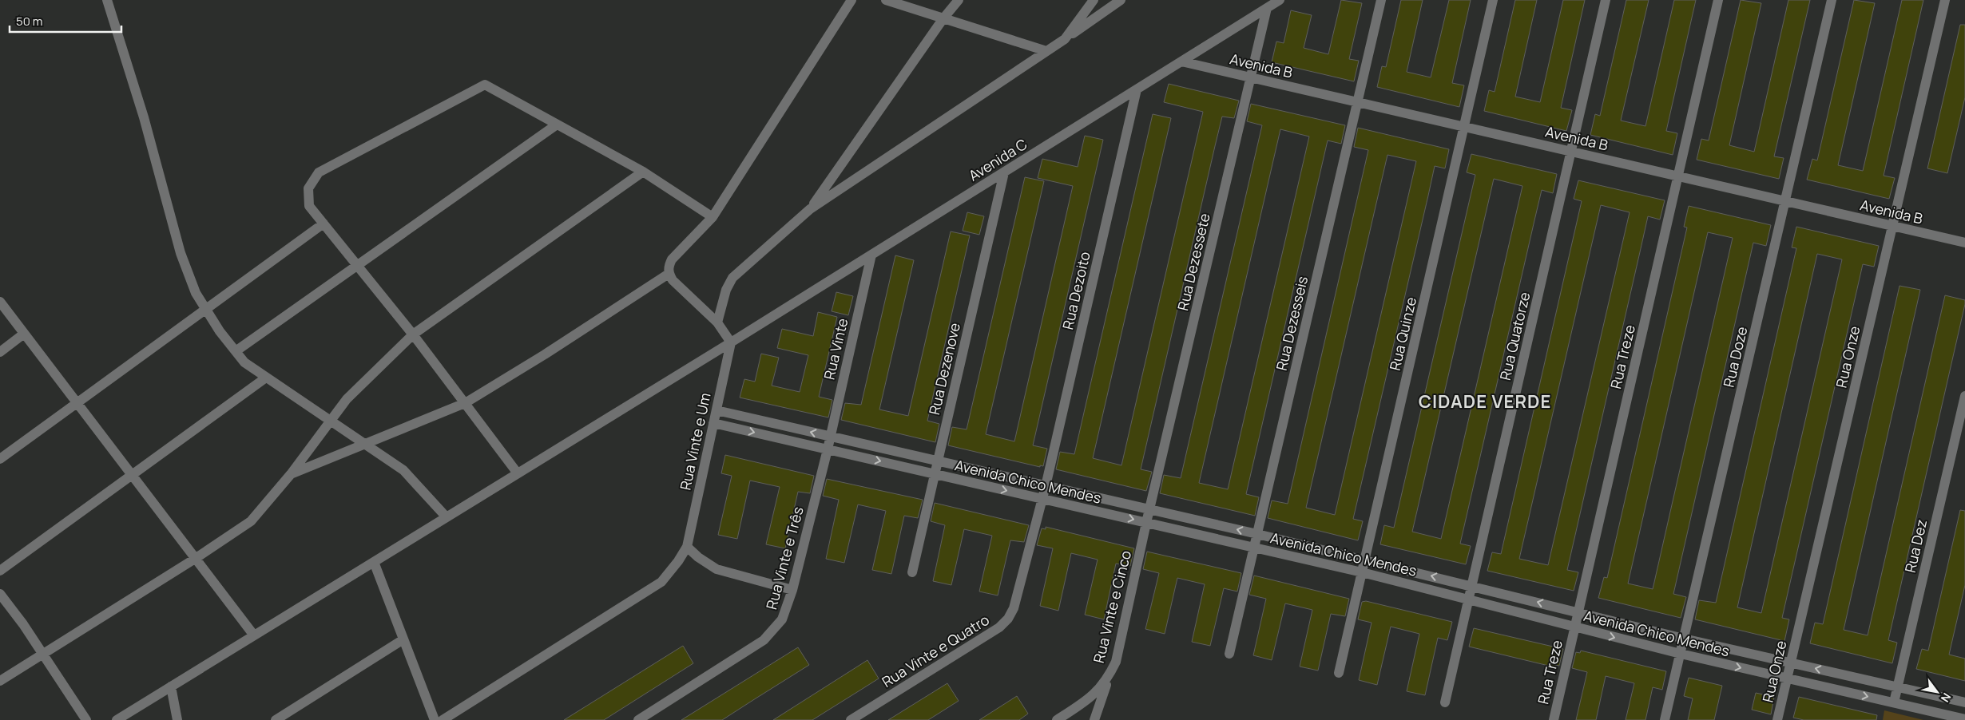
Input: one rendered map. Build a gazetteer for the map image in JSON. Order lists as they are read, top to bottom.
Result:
{
  "streets": {
    "street": [
      "Avenida B",
      "Avenida C",
      "Rua Dezessete",
      "Rua Dezoito",
      "Rua Dezesseis",
      "Rua Quinze",
      "Rua Quatorze",
      "Rua Vinte",
      "Rua Treze",
      "Rua Doze",
      "Rua Onze",
      "Rua Dezenove",
      "Rua Vinte e Um",
      "Avenida Chico Mendes",
      "Rua Dez",
      "Rua Vinte e Três",
      "Rua Vinte e Cinco",
      "Rua Vinte e Quatro"
    ]
  },
  "crossings": [
    ["Avenida B", "Avenida C"],
    ["Avenida B", "Rua Dezessete"],
    ["Avenida B", "Rua Dezesseis"],
    ["Avenida B", "Rua Quinze"],
    ["Avenida B", "Rua Quatorze"],
    ["Avenida B", "Rua Treze"],
    ["Avenida B", "Rua Doze"],
    ["Avenida B", "Rua Onze"],
    ["Avenida C", "Rua Dezessete"],
    ["Avenida C", "Rua Dezoito"],
    ["Avenida C", "Rua Vinte"],
    ["Avenida C", "Rua Dezenove"],
    ["Avenida C", "Rua Vinte e Um"],
    ["Rua Dezessete", "Avenida Chico Mendes"],
    ["Rua Dezessete", "Rua Vinte e Cinco"],
    ["Rua Dezoito", "Avenida Chico Mendes"],
    ["Rua Dezoito", "Rua Vinte e Quatro"],
    ["Rua Dezesseis", "Avenida Chico Mendes"],
    ["Rua Quinze", "Avenida Chico Mendes"],
    ["Rua Quatorze", "Avenida Chico Mendes"],
    ["Rua Vinte", "Avenida Chico Mendes"],
    ["Rua Vinte", "Rua Vinte e Três"],
    ["Rua Treze", "Avenida Chico Mendes"],
    ["Rua Doze", "Avenida Chico Mendes"],
    ["Rua Onze", "Avenida Chico Mendes"],
    ["Rua Dezenove", "Avenida Chico Mendes"],
    ["Rua Vinte e Um", "Avenida Chico Mendes"],
    ["Avenida Chico Mendes", "Rua Dez"],
    ["Avenida Chico Mendes", "Rua Vinte e Três"],
    ["Avenida Chico Mendes", "Rua Vinte e Cinco"],
    ["Avenida Chico Mendes", "Rua Vinte e Quatro"]
  ],
  "districts": ["CIDADE VERDE"],
  "scale_bar": "50 m",
  "north": "bottom right"
}
